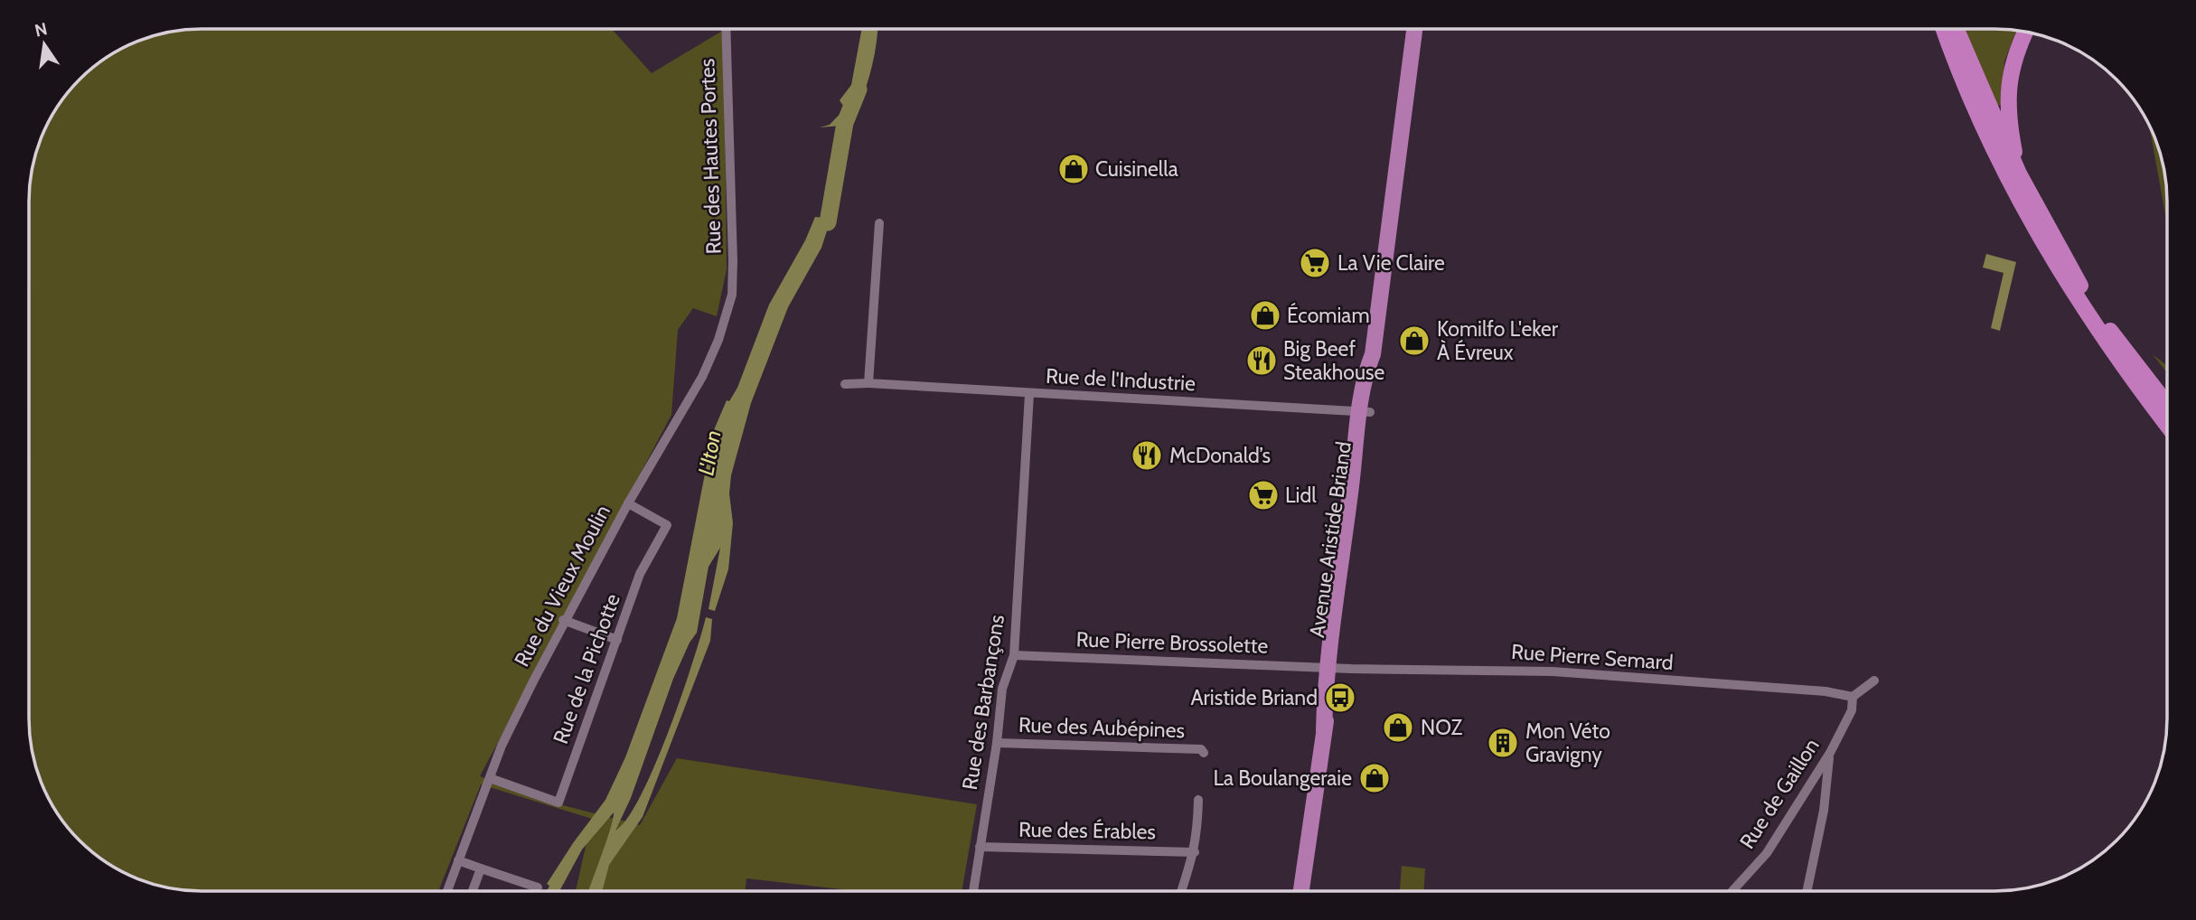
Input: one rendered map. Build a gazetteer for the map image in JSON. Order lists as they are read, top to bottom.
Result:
{
  "streets": {
    "main road": ["Avenue Aristide Briand"],
    "street": [
      "Rue des Hautes Portes",
      "Rue de l'Industrie",
      "Rue du Vieux Moulin",
      "Rue Pierre Brossolette",
      "Rue Pierre Semard",
      "Rue de la Pichotte",
      "Rue des Barbançons",
      "Rue des Aubépines",
      "Rue de Gaillon",
      "Rue des Érables"
    ]
  },
  "crossings": [
    ["Rue des Hautes Portes", "Rue du Vieux Moulin"],
    ["Rue de l'Industrie", "Avenue Aristide Briand"],
    ["Rue de l'Industrie", "Rue des Barbançons"],
    ["Avenue Aristide Briand", "Rue Pierre Brossolette"],
    ["Avenue Aristide Briand", "Rue Pierre Semard"],
    ["Rue du Vieux Moulin", "Rue de la Pichotte"],
    ["Rue Pierre Brossolette", "Rue Pierre Semard"],
    ["Rue Pierre Brossolette", "Rue des Barbançons"],
    ["Rue Pierre Semard", "Rue de Gaillon"],
    ["Rue des Barbançons", "Rue des Aubépines"],
    ["Rue des Barbançons", "Rue des Érables"]
  ],
  "water": ["L'Iton"],
  "places": {
    "shop": [
      "Cuisinella",
      "Écomiam",
      "Komilfo L'eker À Évreux",
      "NOZ",
      "La Boulangeraie"
    ],
    "supermarket": ["La Vie Claire", "Lidl"],
    "restaurant": ["Big Beef Steakhouse", "McDonald’s"],
    "bus stop": ["Aristide Briand"],
    "building": ["Mon Véto Gravigny"]
  },
  "north": "top"
}
